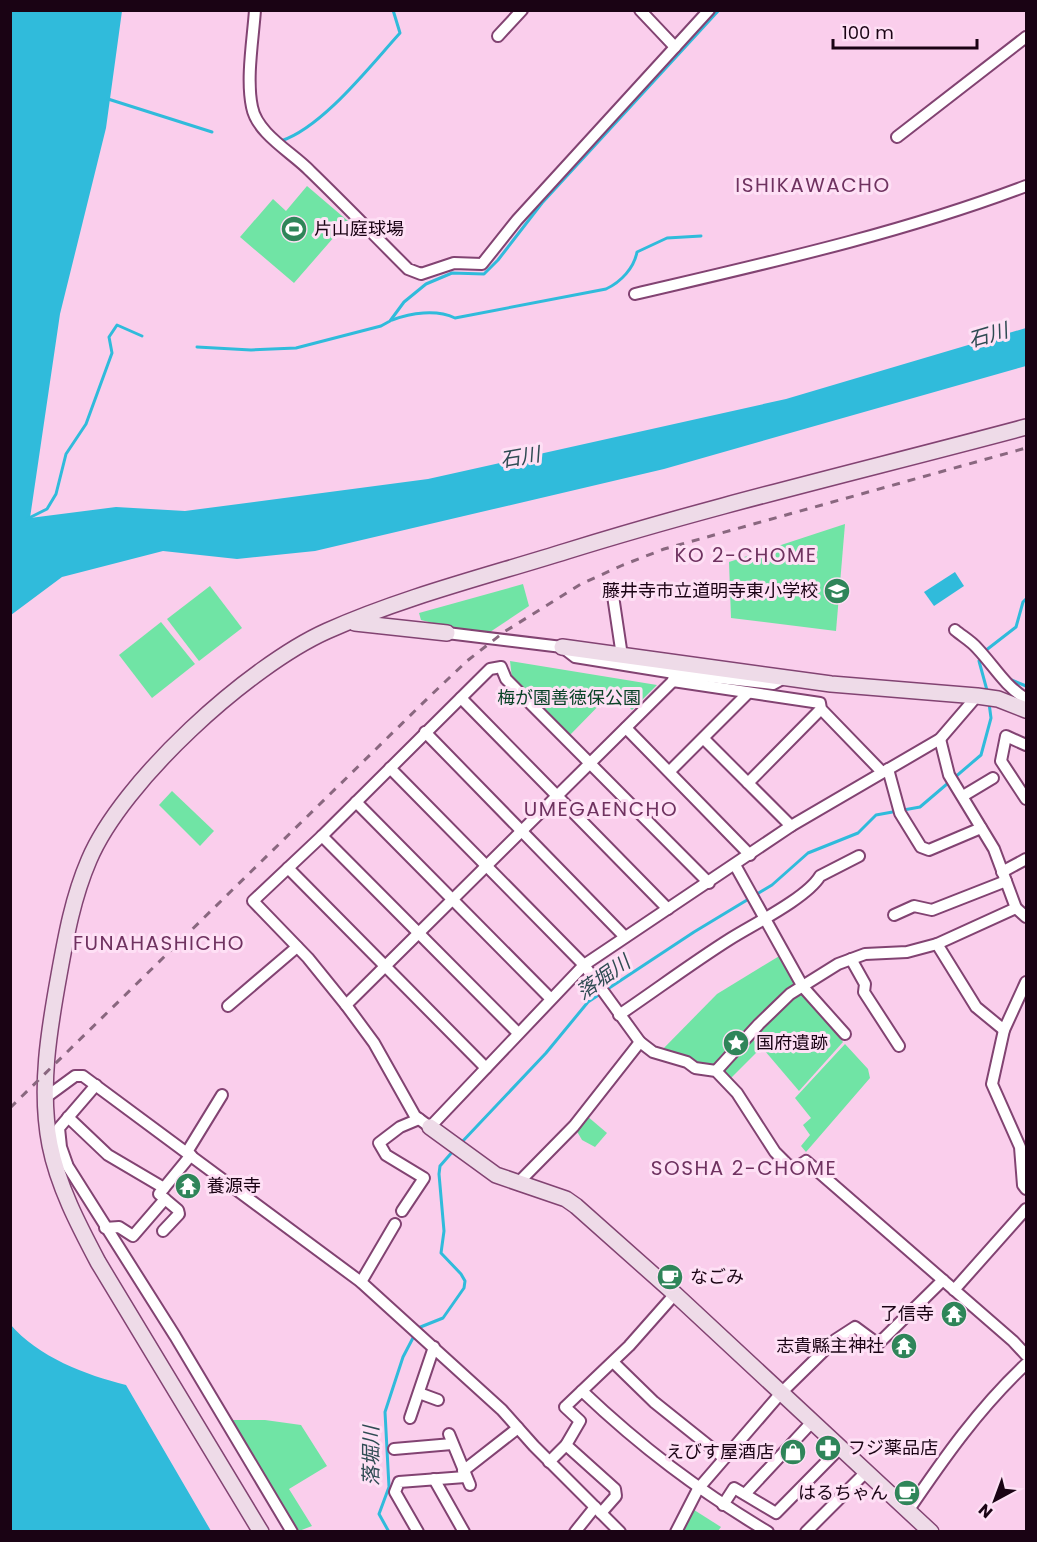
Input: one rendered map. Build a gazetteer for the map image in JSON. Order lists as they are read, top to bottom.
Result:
{
  "districts": [
    "ISHIKAWACHO",
    "KO 2-CHOME",
    "UMEGAENCHO",
    "FUNAHASHICHO",
    "SOSHA 2-CHOME"
  ],
  "water": ["石川", "落堀川"],
  "parks": ["梅が園善徳保公園"],
  "places": {
    "sports": ["片山庭球場"],
    "school or university": ["藤井寺市立道明寺東小学校"],
    "place": ["国府遺跡"],
    "temple": ["養源寺", "了信寺", "志貴縣主神社"],
    "cafe": ["なごみ", "はるちゃん"],
    "pharmacy": ["フジ薬品店"],
    "shop": ["えびす屋酒店"]
  },
  "scale_bar": "100 m",
  "north": "bottom left"
}
